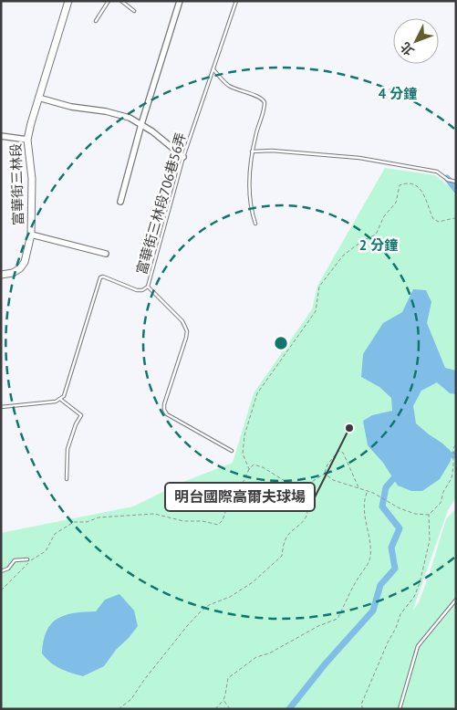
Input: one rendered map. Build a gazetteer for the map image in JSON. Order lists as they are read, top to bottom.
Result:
{
  "streets": {
    "street": ["富華街三林段"],
    "lane": ["富華街三林段706巷56弄"]
  },
  "places": ["明台國際高爾夫球場"],
  "north": "bottom left",
  "rings": ["4 分鐘", "2 分鐘"]
}
